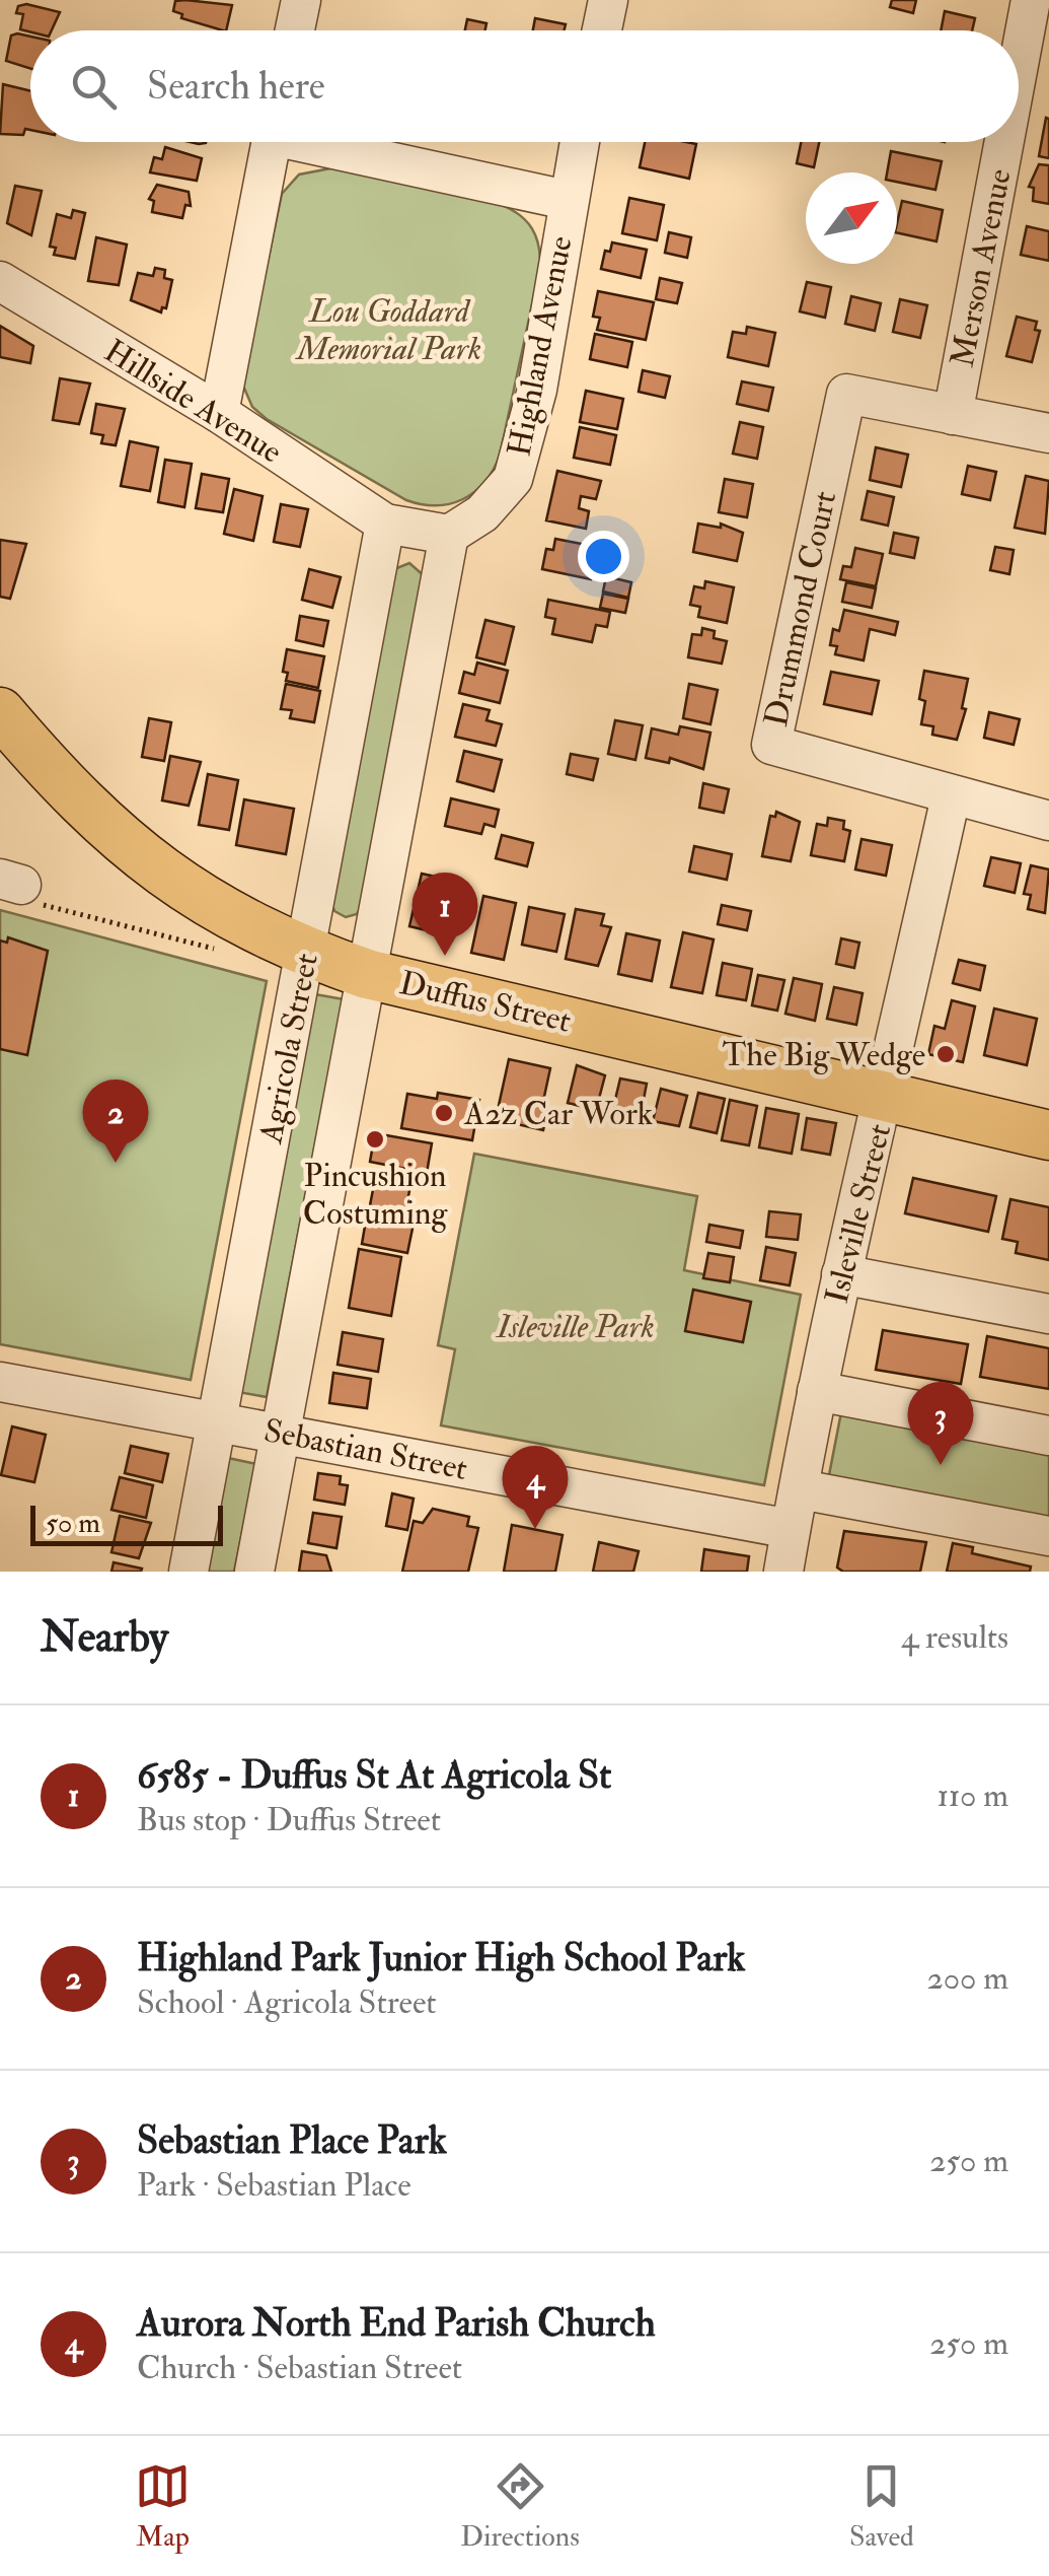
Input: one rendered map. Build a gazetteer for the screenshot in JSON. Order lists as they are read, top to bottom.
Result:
{
  "streets": {
    "main road": ["Duffus Street"],
    "street": [
      "Merson Avenue",
      "Highland Avenue",
      "Hillside Avenue",
      "Drummond Court",
      "Agricola Street",
      "Isleville Street",
      "Sebastian Street"
    ]
  },
  "crossings": [
    ["Merson Avenue", "Drummond Court"],
    ["Highland Avenue", "Agricola Street"],
    ["Hillside Avenue", "Agricola Street"],
    ["Drummond Court", "Isleville Street"],
    ["Duffus Street", "Agricola Street"],
    ["Duffus Street", "Isleville Street"],
    ["Agricola Street", "Sebastian Street"],
    ["Isleville Street", "Sebastian Street"]
  ],
  "parks": ["Lou Goddard Memorial Park", "Isleville Park"],
  "places": ["The Big Wedge", "A2z Car Work", "Pincushion Costuming"],
  "scale_bar": "50 m",
  "north": "top right",
  "page": {
    "search": "Search here",
    "pins": [
      "1",
      "2",
      "3",
      "4"
    ],
    "scale": "50 m",
    "heading": ["Nearby", "4 results"],
    "list": [
      {
        "mark": "1",
        "name": "6585 - Duffus St At Agricola St",
        "note": "Bus stop · Duffus Street",
        "value": "110 m"
      },
      {
        "mark": "2",
        "name": "Highland Park Junior High School Park",
        "note": "School · Agricola Street",
        "value": "200 m"
      },
      {
        "mark": "3",
        "name": "Sebastian Place Park",
        "note": "Park · Sebastian Place",
        "value": "250 m"
      },
      {
        "mark": "4",
        "name": "Aurora North End Parish Church",
        "note": "Church · Sebastian Street",
        "value": "250 m"
      }
    ],
    "nav": ["Map", "Directions", "Saved"]
  }
}
